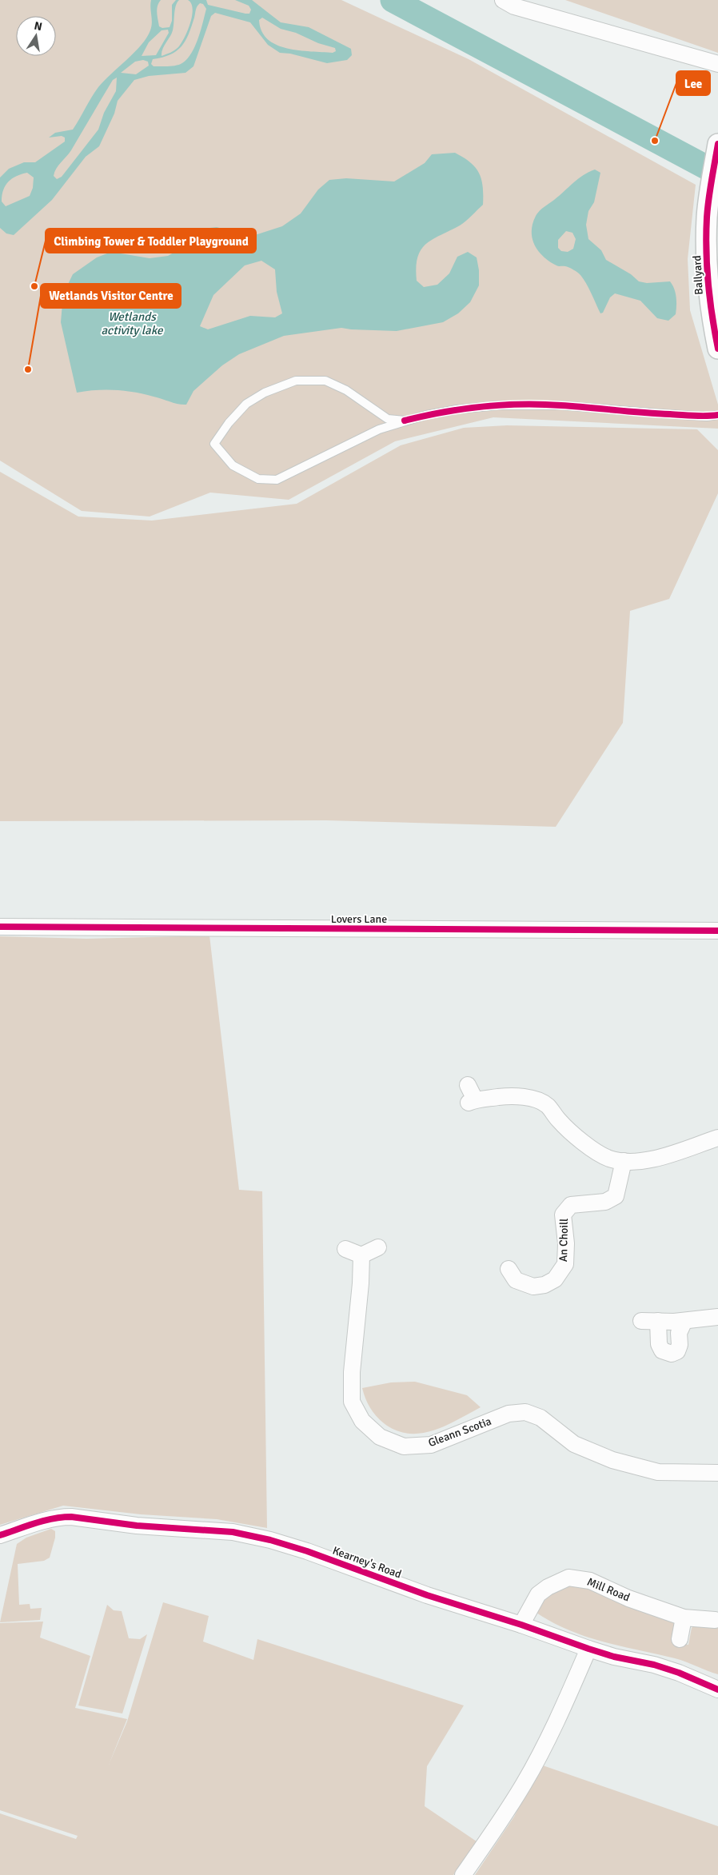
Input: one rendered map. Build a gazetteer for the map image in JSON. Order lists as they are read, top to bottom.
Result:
{
  "streets": {
    "street": [
      "Ballyard",
      "Lovers Lane",
      "An Choill",
      "Gleann Scotia",
      "Kearney's Road",
      "Mill Road"
    ]
  },
  "crossings": [
    ["Kearney's Road", "Mill Road"]
  ],
  "water": ["Wetlands activity lake"],
  "places": ["Lee", "Climbing Tower & Toddler Playground", "Wetlands Visitor Centre"],
  "north": "top"
}
